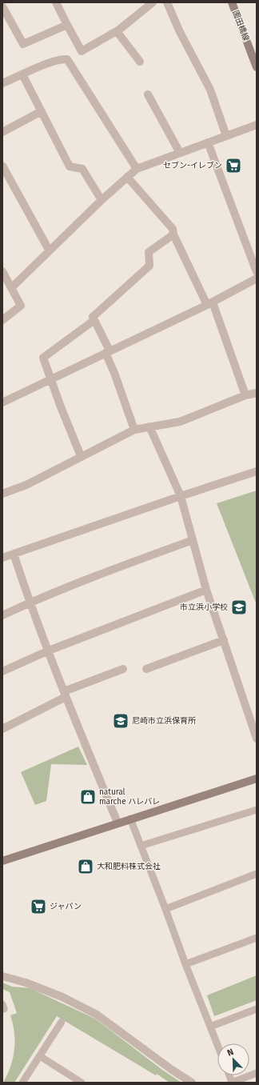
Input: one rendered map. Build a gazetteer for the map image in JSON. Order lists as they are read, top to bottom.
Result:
{
  "streets": {
    "street": ["園田橋線"]
  },
  "places": {
    "supermarket": ["セブン-イレブン", "ジャパン"],
    "school or university": ["市立浜小学校", "尼崎市立浜保育所"],
    "shop": ["natural marche ハレバレ", "大和肥料株式会社"]
  },
  "north": "top left"
}
